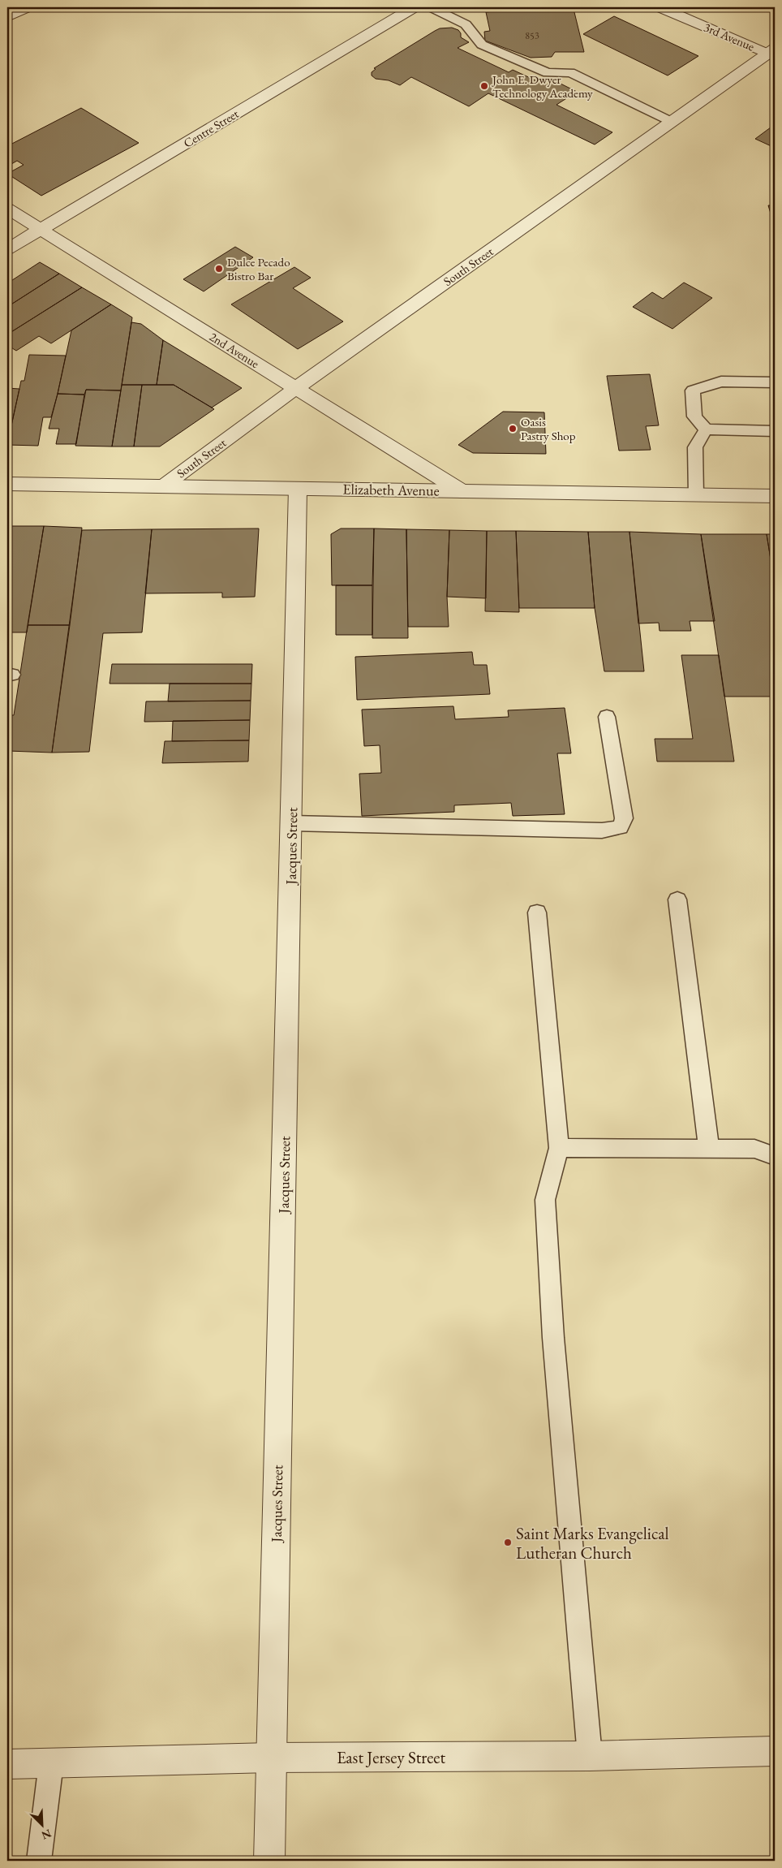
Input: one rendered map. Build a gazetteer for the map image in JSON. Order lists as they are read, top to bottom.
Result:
{
  "streets": {
    "street": [
      "3rd Avenue",
      "Centre Street",
      "South Street",
      "2nd Avenue",
      "Elizabeth Avenue",
      "Jacques Street",
      "East Jersey Street"
    ]
  },
  "crossings": [
    ["3rd Avenue", "South Street"],
    ["Centre Street", "2nd Avenue"],
    ["South Street", "2nd Avenue"],
    ["South Street", "Elizabeth Avenue"],
    ["2nd Avenue", "Elizabeth Avenue"],
    ["Elizabeth Avenue", "Jacques Street"],
    ["Jacques Street", "East Jersey Street"]
  ],
  "places": [
    "John E. Dwyer Technology Academy",
    "Dulce Pecado Bistro Bar",
    "Oasis Pastry Shop",
    "Saint Marks Evangelical Lutheran Church"
  ],
  "house_numbers": ["853"],
  "north": "bottom right"
}
